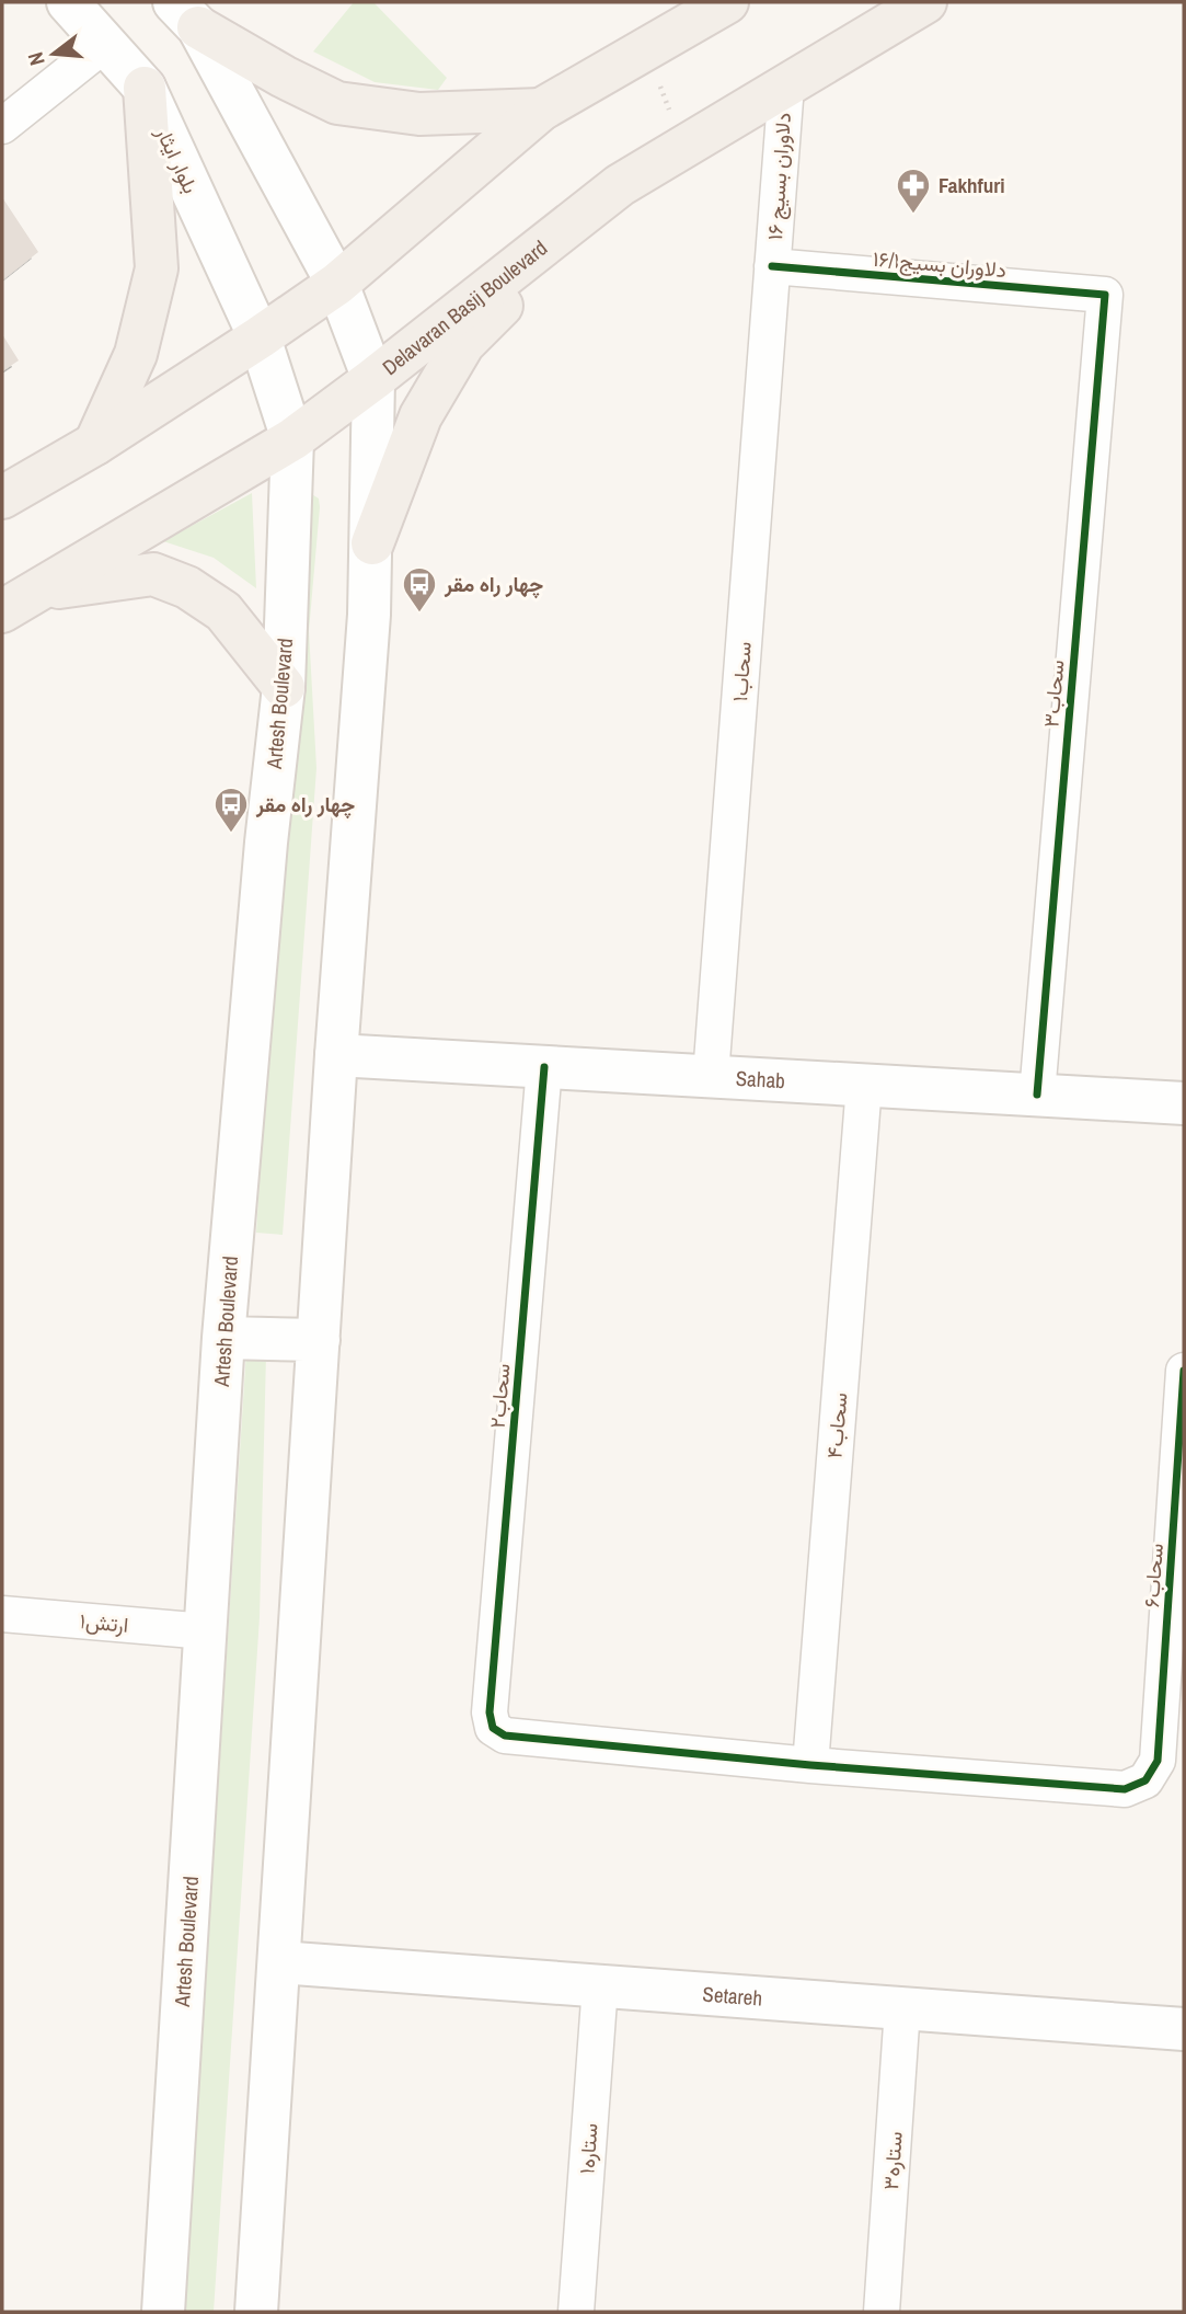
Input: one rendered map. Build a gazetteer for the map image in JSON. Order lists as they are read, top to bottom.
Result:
{
  "streets": {
    "main road": [
      "بلوار ایثار",
      "Delavaran Basij Boulevard",
      "Artesh Boulevard",
      "Sahab",
      "Setareh"
    ],
    "street": [
      "دلاوران بسیج ۱۶",
      "دلاوران بسیج۱۶/۱",
      "۱سحاب",
      "۳سحاب",
      "۲سحاب",
      "۴سحاب",
      "۶سحاب",
      "ارتش۱",
      "۱ستاره",
      "۳ستاره"
    ]
  },
  "crossings": [
    ["بلوار ایثار", "Artesh Boulevard"],
    ["دلاوران بسیج ۱۶", "دلاوران بسیج۱۶/۱"],
    ["دلاوران بسیج ۱۶", "Delavaran Basij Boulevard"],
    ["دلاوران بسیج ۱۶", "۱سحاب"],
    ["دلاوران بسیج۱۶/۱", "۱سحاب"],
    ["دلاوران بسیج۱۶/۱", "۳سحاب"],
    ["Delavaran Basij Boulevard", "Artesh Boulevard"],
    ["۱سحاب", "Sahab"],
    ["۳سحاب", "Sahab"],
    ["Artesh Boulevard", "ارتش۱"],
    ["Sahab", "۲سحاب"],
    ["Sahab", "۴سحاب"],
    ["۲سحاب", "۴سحاب"],
    ["۲سحاب", "۶سحاب"],
    ["۴سحاب", "۶سحاب"],
    ["Setareh", "۱ستاره"],
    ["Setareh", "۳ستاره"]
  ],
  "places": {
    "pharmacy": ["Fakhfuri"],
    "bus stop": ["چهار راه مقر‍", "چهار راه مقر"]
  },
  "north": "left"
}
